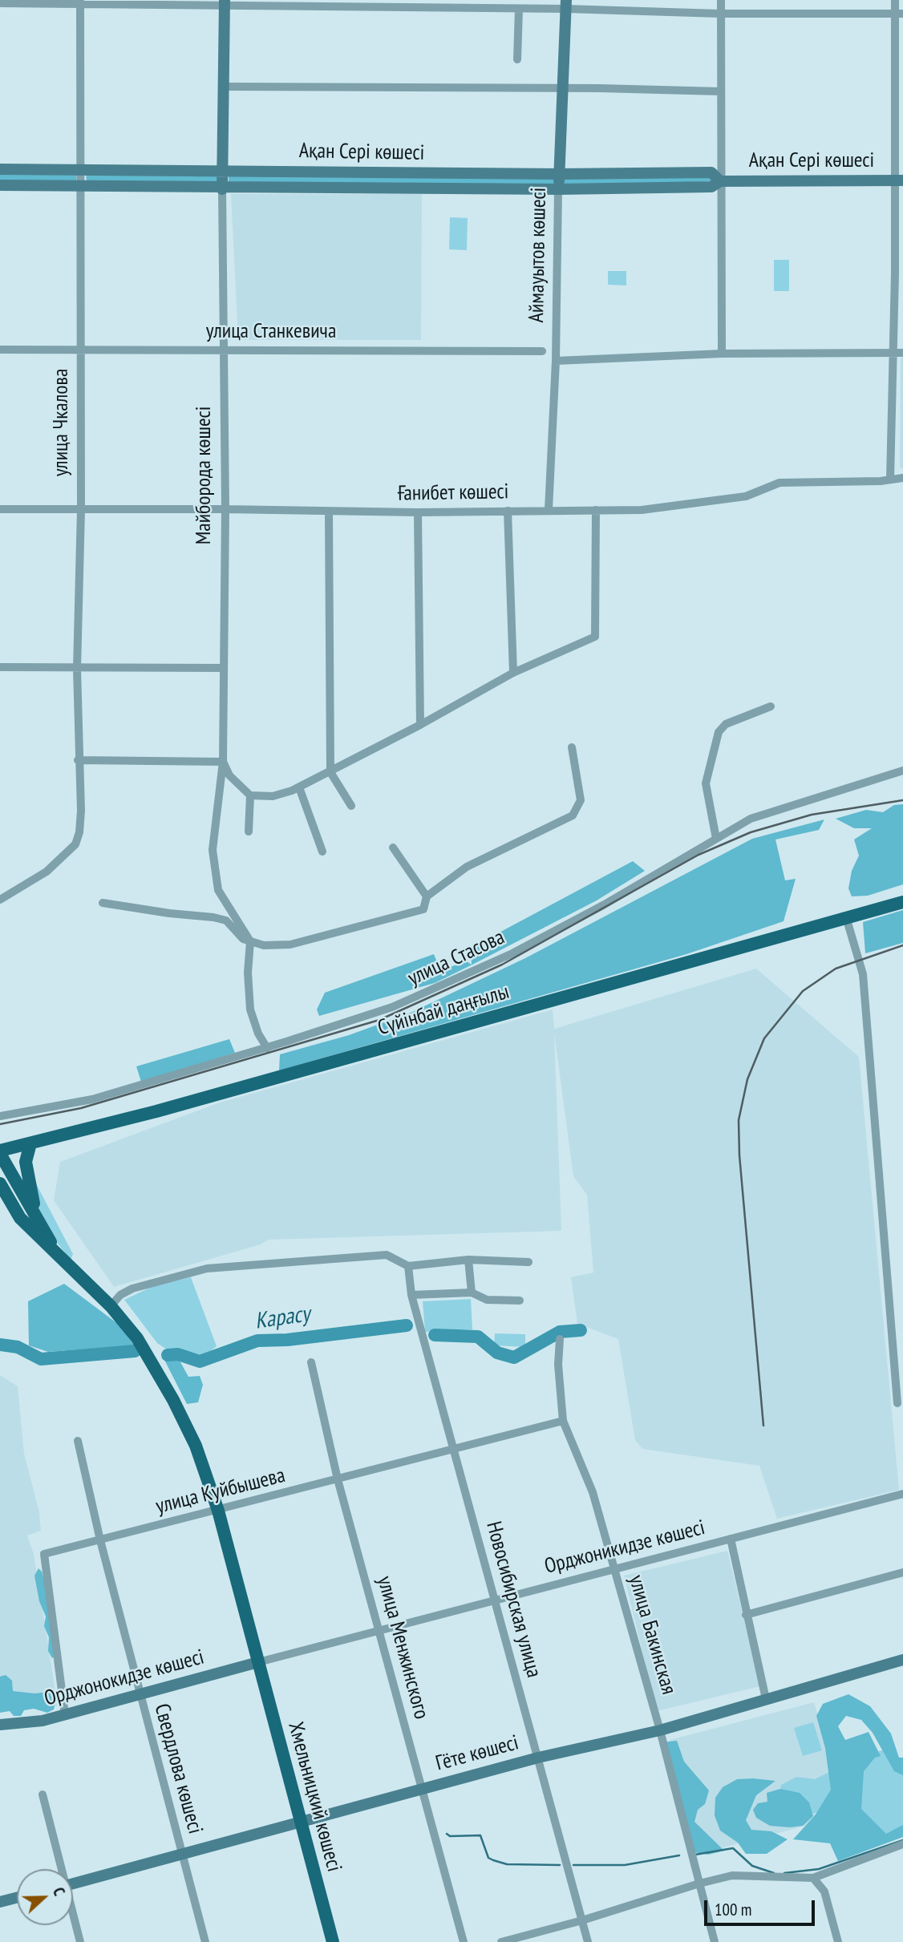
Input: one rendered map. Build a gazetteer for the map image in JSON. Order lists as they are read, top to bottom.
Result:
{
  "streets": {
    "main road": ["Сүйінбай даңғылы", "Хмельницкий көшесі"],
    "street": [
      "Ақан Сері көшесі",
      "Аймауытов көшесі",
      "улица Станкевича",
      "улица Чкалова",
      "Майборода көшесі",
      "Ғанибет көшесі",
      "улица Стасова",
      "улица Куйбышева",
      "Орджоникидзе көшесі",
      "Новосибирская улица",
      "улица Бакинская",
      "улица Менжинского",
      "Орджонокидзе көшесі",
      "Гёте көшесі",
      "Свердлова көшесі"
    ]
  },
  "crossings": [
    ["Ақан Сері көшесі", "Аймауытов көшесі"],
    ["Ақан Сері көшесі", "улица Чкалова"],
    ["Ақан Сері көшесі", "Майборода көшесі"],
    ["Аймауытов көшесі", "Ғанибет көшесі"],
    ["улица Станкевича", "улица Чкалова"],
    ["улица Станкевича", "Майборода көшесі"],
    ["улица Чкалова", "Ғанибет көшесі"],
    ["Майборода көшесі", "Ғанибет көшесі"],
    ["улица Куйбышева", "Новосибирская улица"],
    ["улица Куйбышева", "улица Бакинская"],
    ["улица Куйбышева", "улица Менжинского"],
    ["улица Куйбышева", "Орджонокидзе көшесі"],
    ["улица Куйбышева", "Свердлова көшесі"],
    ["улица Куйбышева", "Хмельницкий көшесі"],
    ["Орджоникидзе көшесі", "Новосибирская улица"],
    ["Орджоникидзе көшесі", "улица Бакинская"],
    ["Орджоникидзе көшесі", "улица Менжинского"],
    ["Орджоникидзе көшесі", "Орджонокидзе көшесі"],
    ["Орджоникидзе көшесі", "Хмельницкий көшесі"],
    ["Новосибирская улица", "Гёте көшесі"],
    ["улица Бакинская", "Гёте көшесі"],
    ["улица Менжинского", "Гёте көшесі"],
    ["Орджонокидзе көшесі", "Свердлова көшесі"],
    ["Орджонокидзе көшесі", "Хмельницкий көшесі"],
    ["Гёте көшесі", "Свердлова көшесі"],
    ["Гёте көшесі", "Хмельницкий көшесі"]
  ],
  "water": ["Карасу"],
  "scale_bar": "100 m",
  "north": "right"
}
